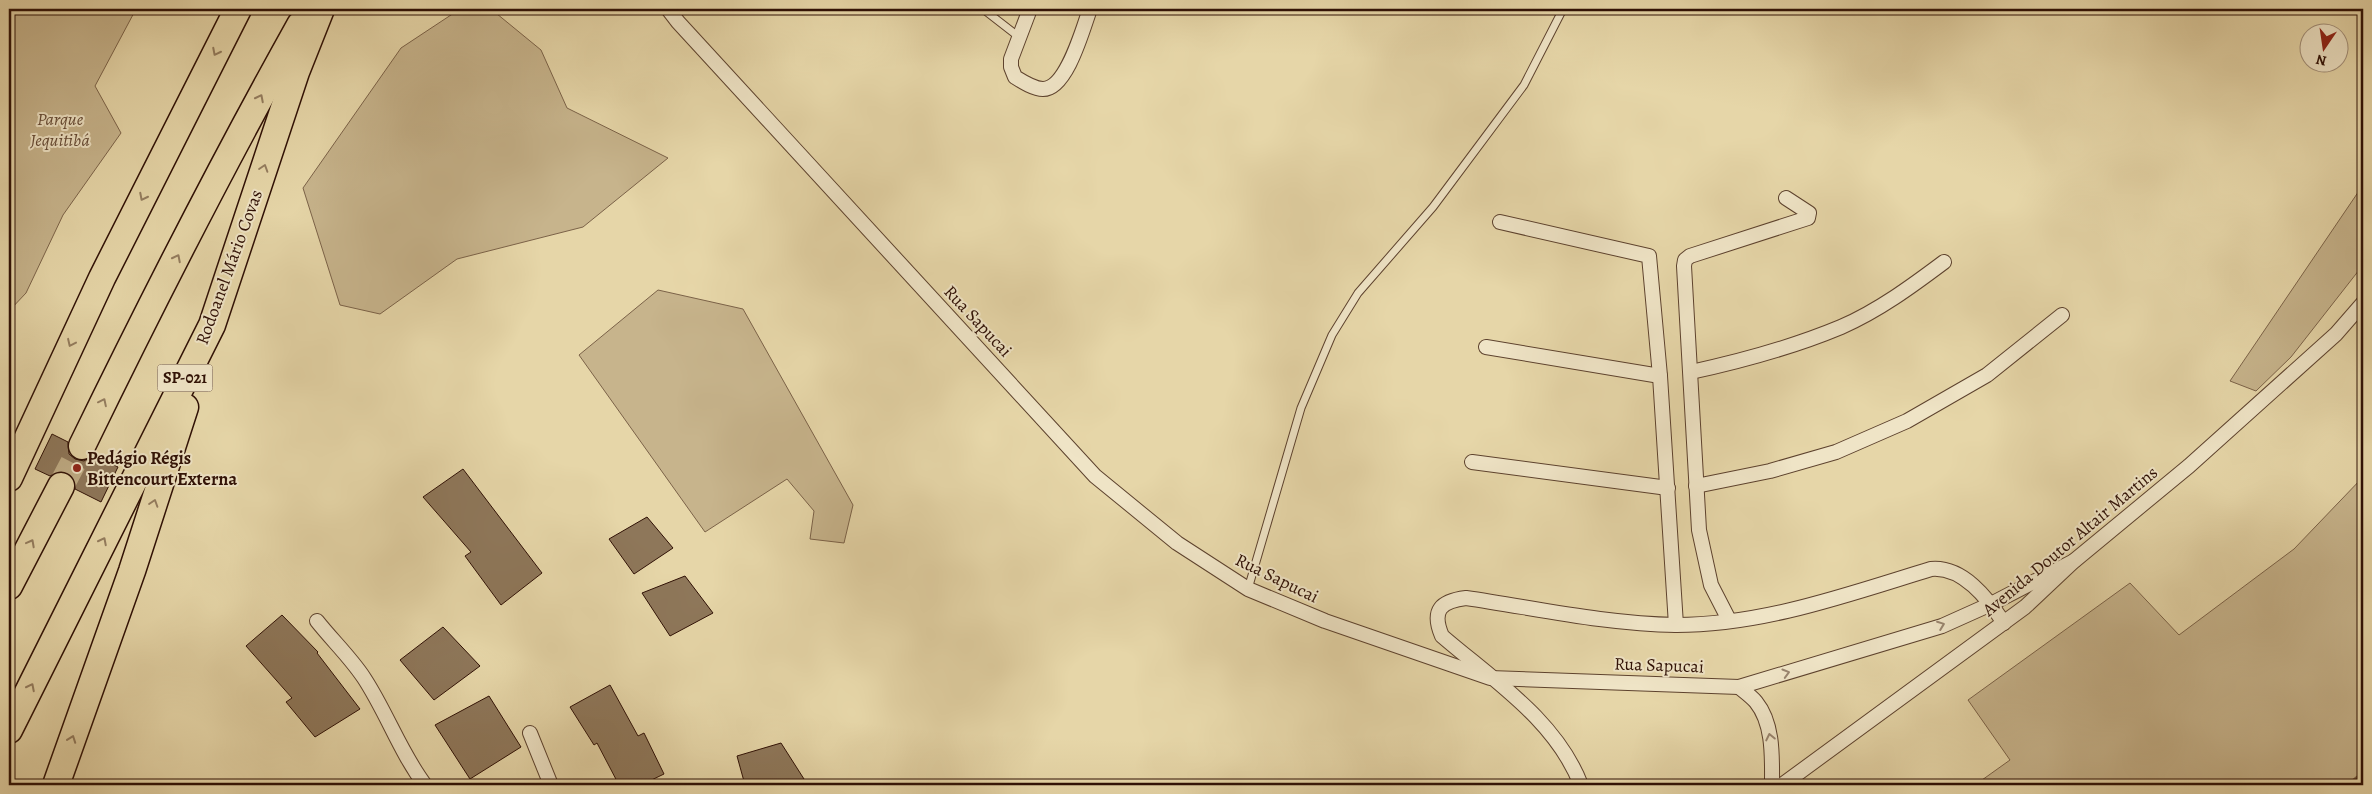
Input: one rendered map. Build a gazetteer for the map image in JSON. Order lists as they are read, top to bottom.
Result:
{
  "streets": {
    "highway": ["Rodoanel Mário Covas", "SP-021"],
    "street": ["Rua Sapucai", "Avenida Doutor Altair Martins"]
  },
  "crossings": [
    ["Rua Sapucai", "Avenida Doutor Altair Martins"]
  ],
  "parks": ["Parque Jequitibá"],
  "places": ["Pedágio Régis Bittencourt Externa"],
  "north": "bottom"
}
